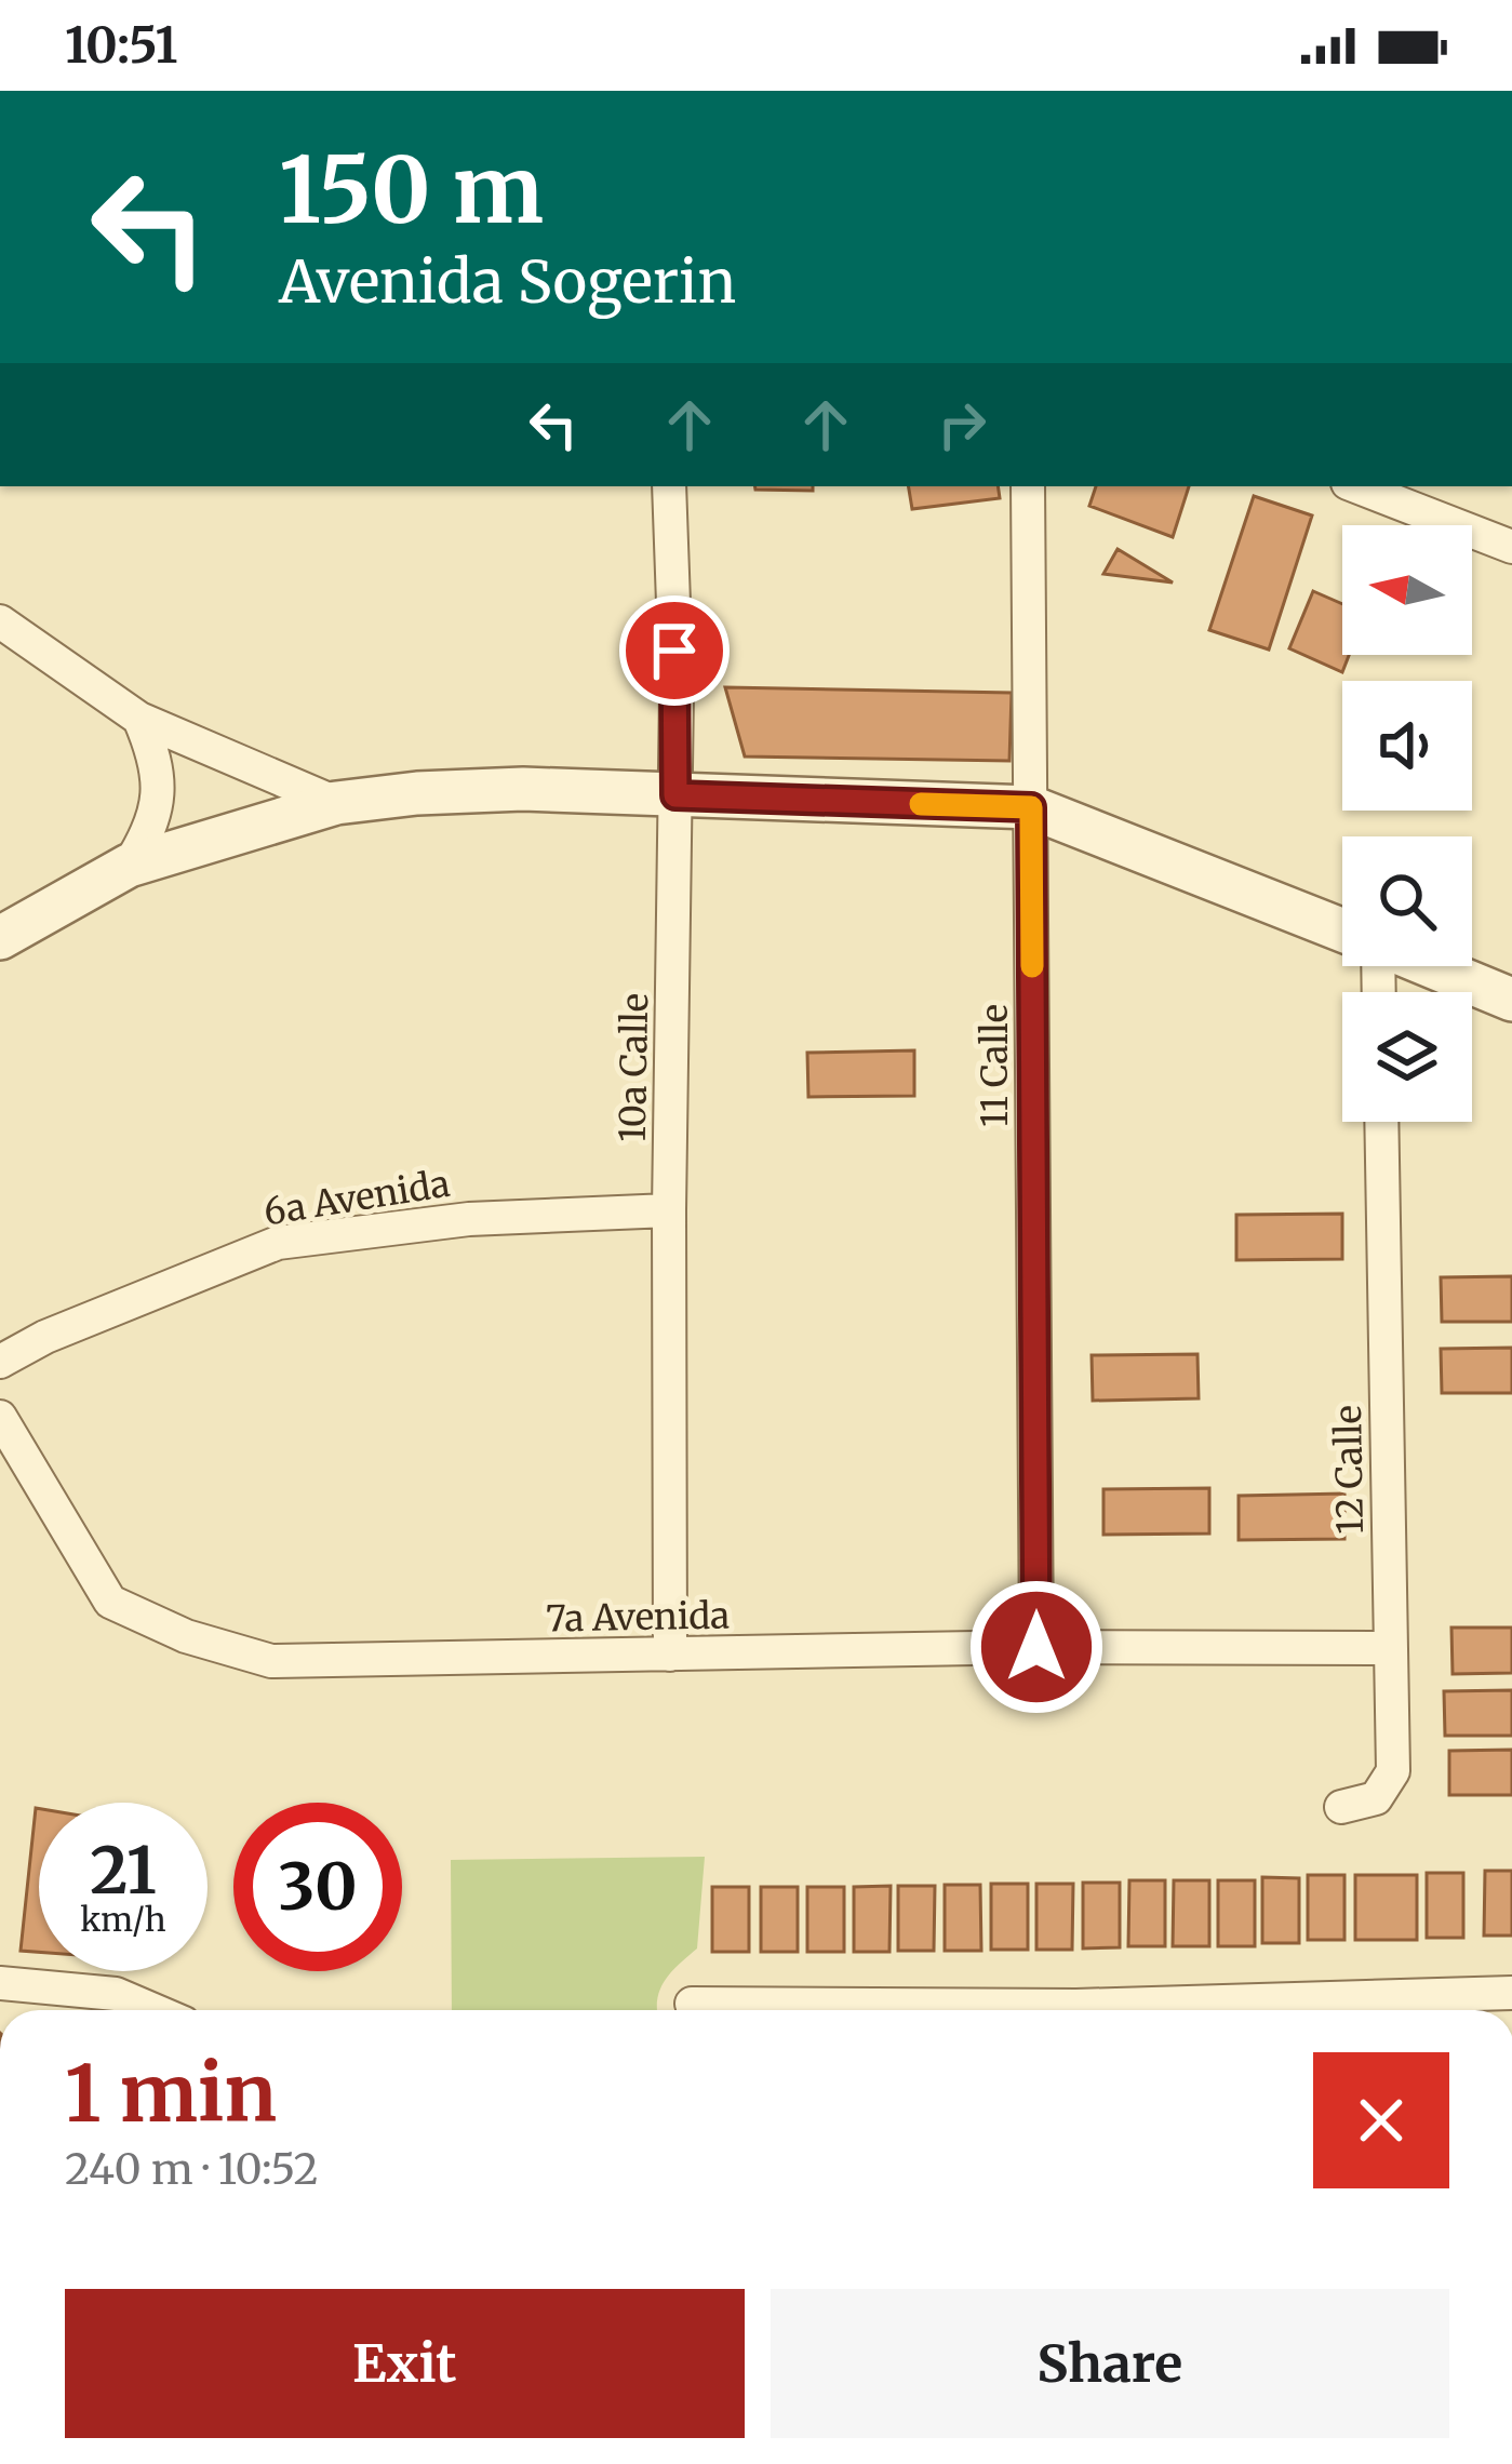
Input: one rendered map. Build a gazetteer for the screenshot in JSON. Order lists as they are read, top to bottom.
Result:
{
  "streets": {
    "street": [
      "11 Calle",
      "10a Calle",
      "6a Avenida",
      "12 Calle",
      "7a Avenida"
    ]
  },
  "crossings": [
    ["11 Calle", "7a Avenida"],
    ["10a Calle", "6a Avenida"],
    ["10a Calle", "7a Avenida"],
    ["12 Calle", "7a Avenida"]
  ],
  "north": "left",
  "page": {
    "status": "10:51",
    "turn": ["150 m", "Avenida Sogerin"],
    "speed": "21 km/h",
    "limit": "30",
    "heading": ["1 min", "240 m · 10:52"],
    "buttons": ["Exit", "Share"]
  }
}
